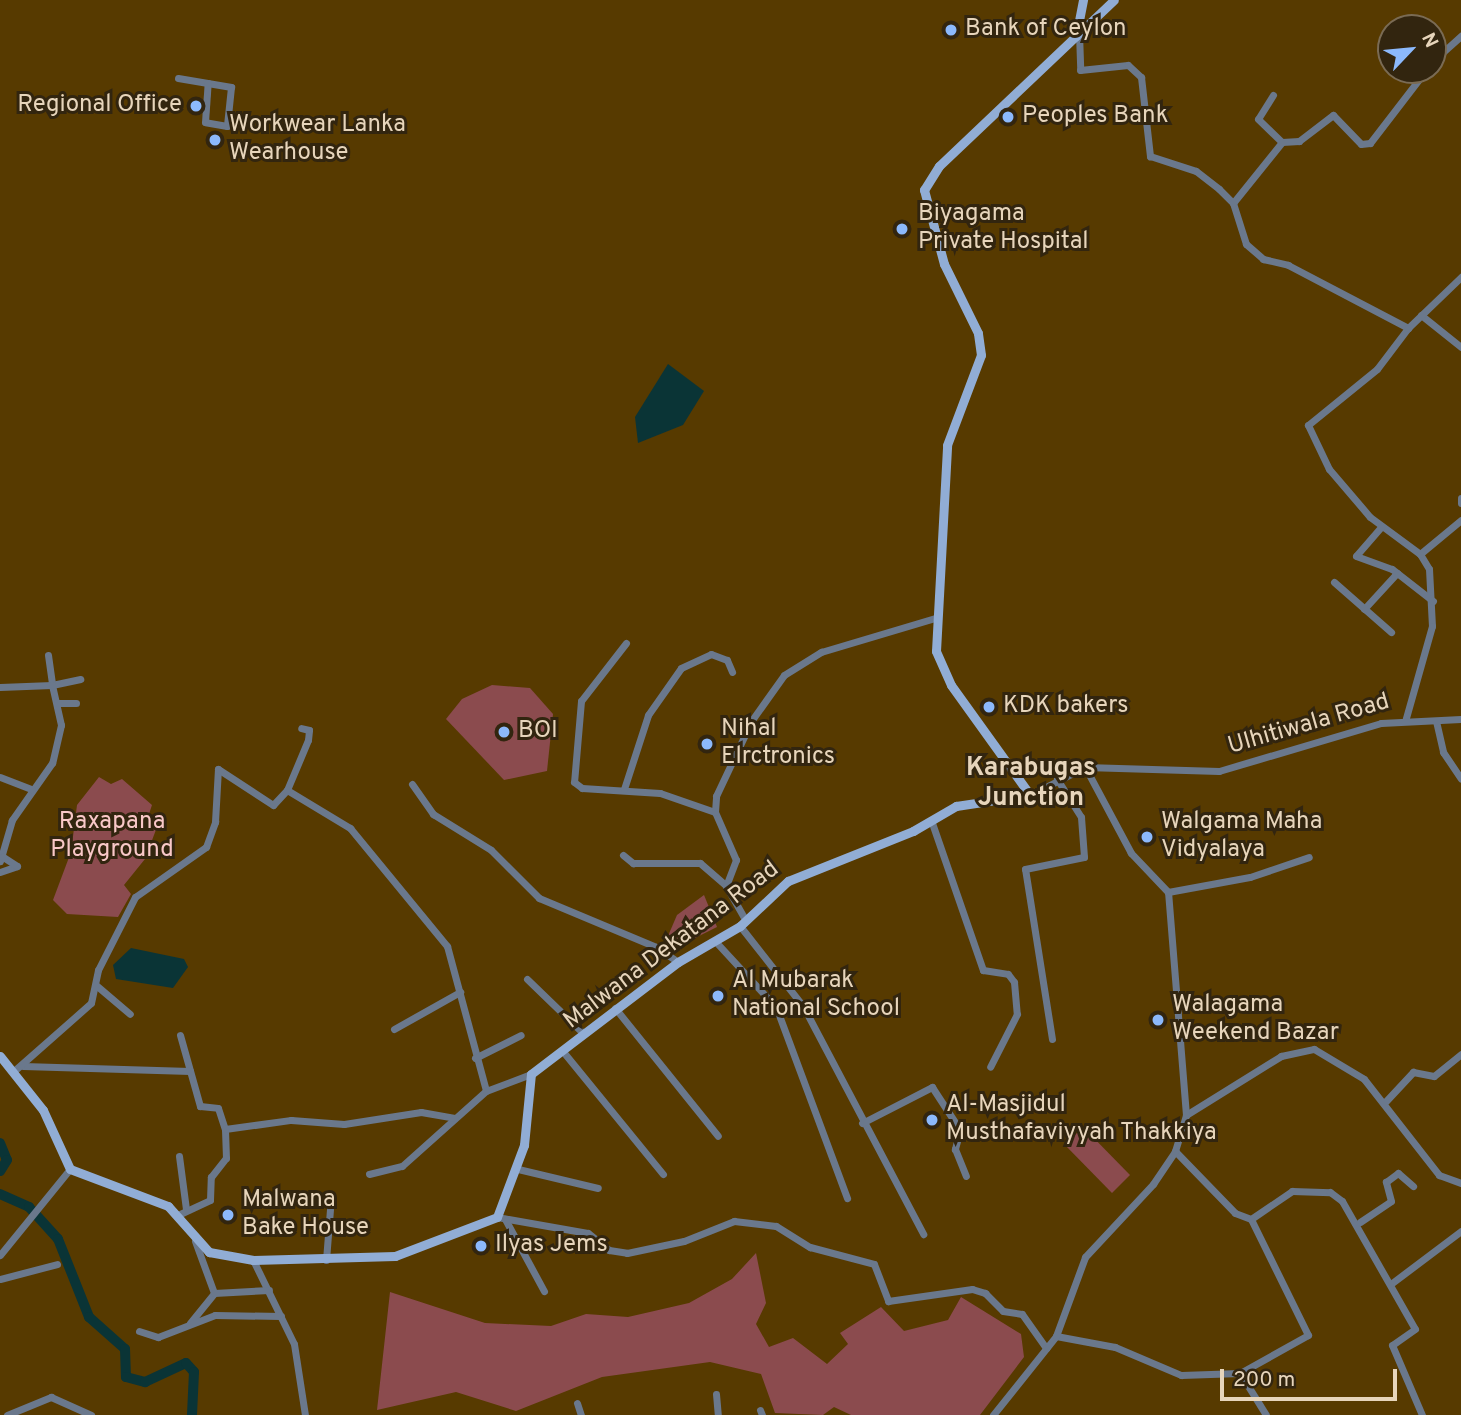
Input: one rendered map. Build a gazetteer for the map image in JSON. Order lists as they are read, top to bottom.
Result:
{
  "streets": {
    "main road": ["Malwana Dekatana Road"],
    "street": ["Ulhitiwala Road"]
  },
  "crossings": [
    ["Ulhitiwala Road", "Malwana Dekatana Road"]
  ],
  "districts": ["Karabugas Junction"],
  "parks": ["Raxapana Playground"],
  "places": [
    "Bank of Ceylon",
    "Regional Office",
    "Peoples Bank",
    "Workwear Lanka Wearhouse",
    "Biyagama Private Hospital",
    "KDK bakers",
    "BOI",
    "Nihal Elrctronics",
    "Walgama Maha Vidyalaya",
    "Al Mubarak National School",
    "Walagama Weekend Bazar",
    "Al-Masjidul Musthafaviyyah Thakkiya",
    "Malwana Bake House",
    "Ilyas Jems"
  ],
  "scale_bar": "200 m",
  "north": "top right"
}
